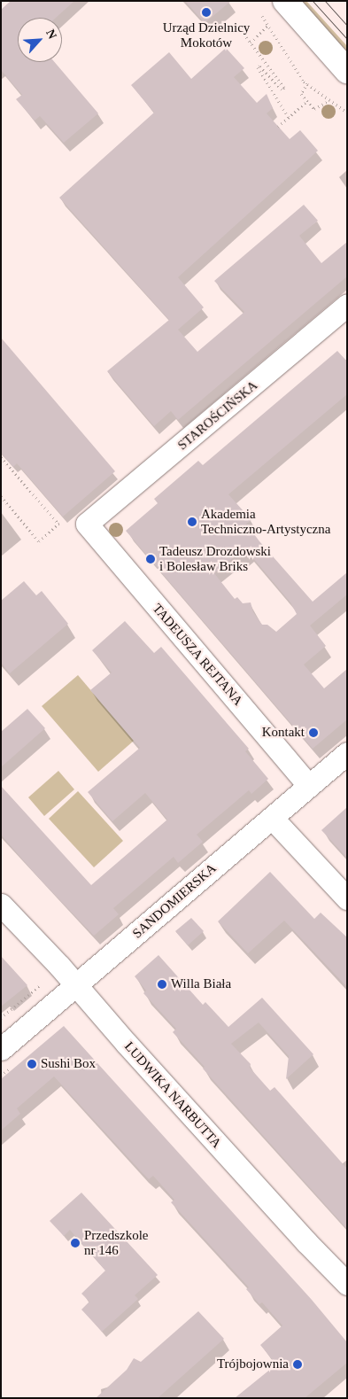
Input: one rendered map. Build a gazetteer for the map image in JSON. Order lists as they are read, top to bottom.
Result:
{
  "streets": {
    "street": [
      "STAROŚCIŃSKA",
      "TADEUSZA REJTANA",
      "SANDOMIERSKA",
      "LUDWIKA NARBUTTA"
    ]
  },
  "crossings": [
    ["STAROŚCIŃSKA", "TADEUSZA REJTANA"],
    ["TADEUSZA REJTANA", "SANDOMIERSKA"],
    ["SANDOMIERSKA", "LUDWIKA NARBUTTA"]
  ],
  "places": [
    "Urząd Dzielnicy Mokotów",
    "Akademia Techniczno-Artystyczna",
    "Tadeusz Drozdowski i Bolesław Briks",
    "Kontakt",
    "Willa Biała",
    "Sushi Box",
    "Przedszkole nr 146",
    "Trójbojownia"
  ],
  "north": "top right"
}
